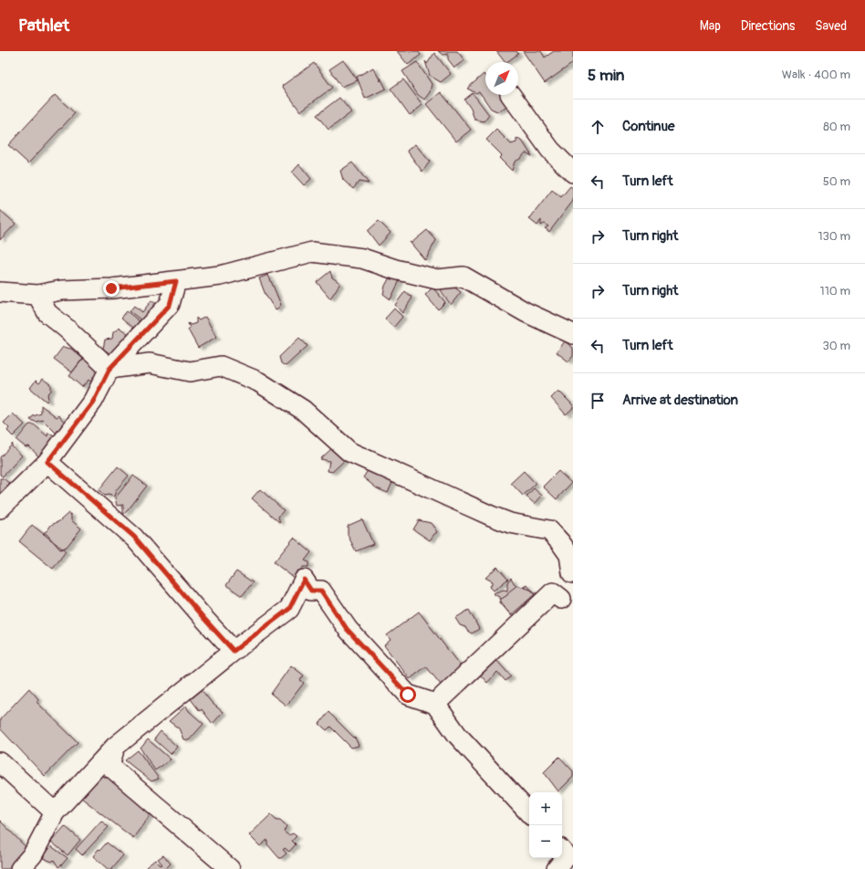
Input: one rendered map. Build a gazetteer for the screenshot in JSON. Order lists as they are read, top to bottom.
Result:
{
  "north": "top right",
  "page": {
    "header": "Pathlet",
    "nav": ["Map", "Directions", "Saved"],
    "heading": ["5 min", "Walk · 400 m"],
    "list": [
      ["Continue", "80 m"],
      ["Turn left", "50 m"],
      ["Turn right", "130 m"],
      ["Turn right", "110 m"],
      ["Turn left", "30 m"],
      "Arrive at destination"
    ],
    "map_buttons": ["+", "−"]
  }
}
